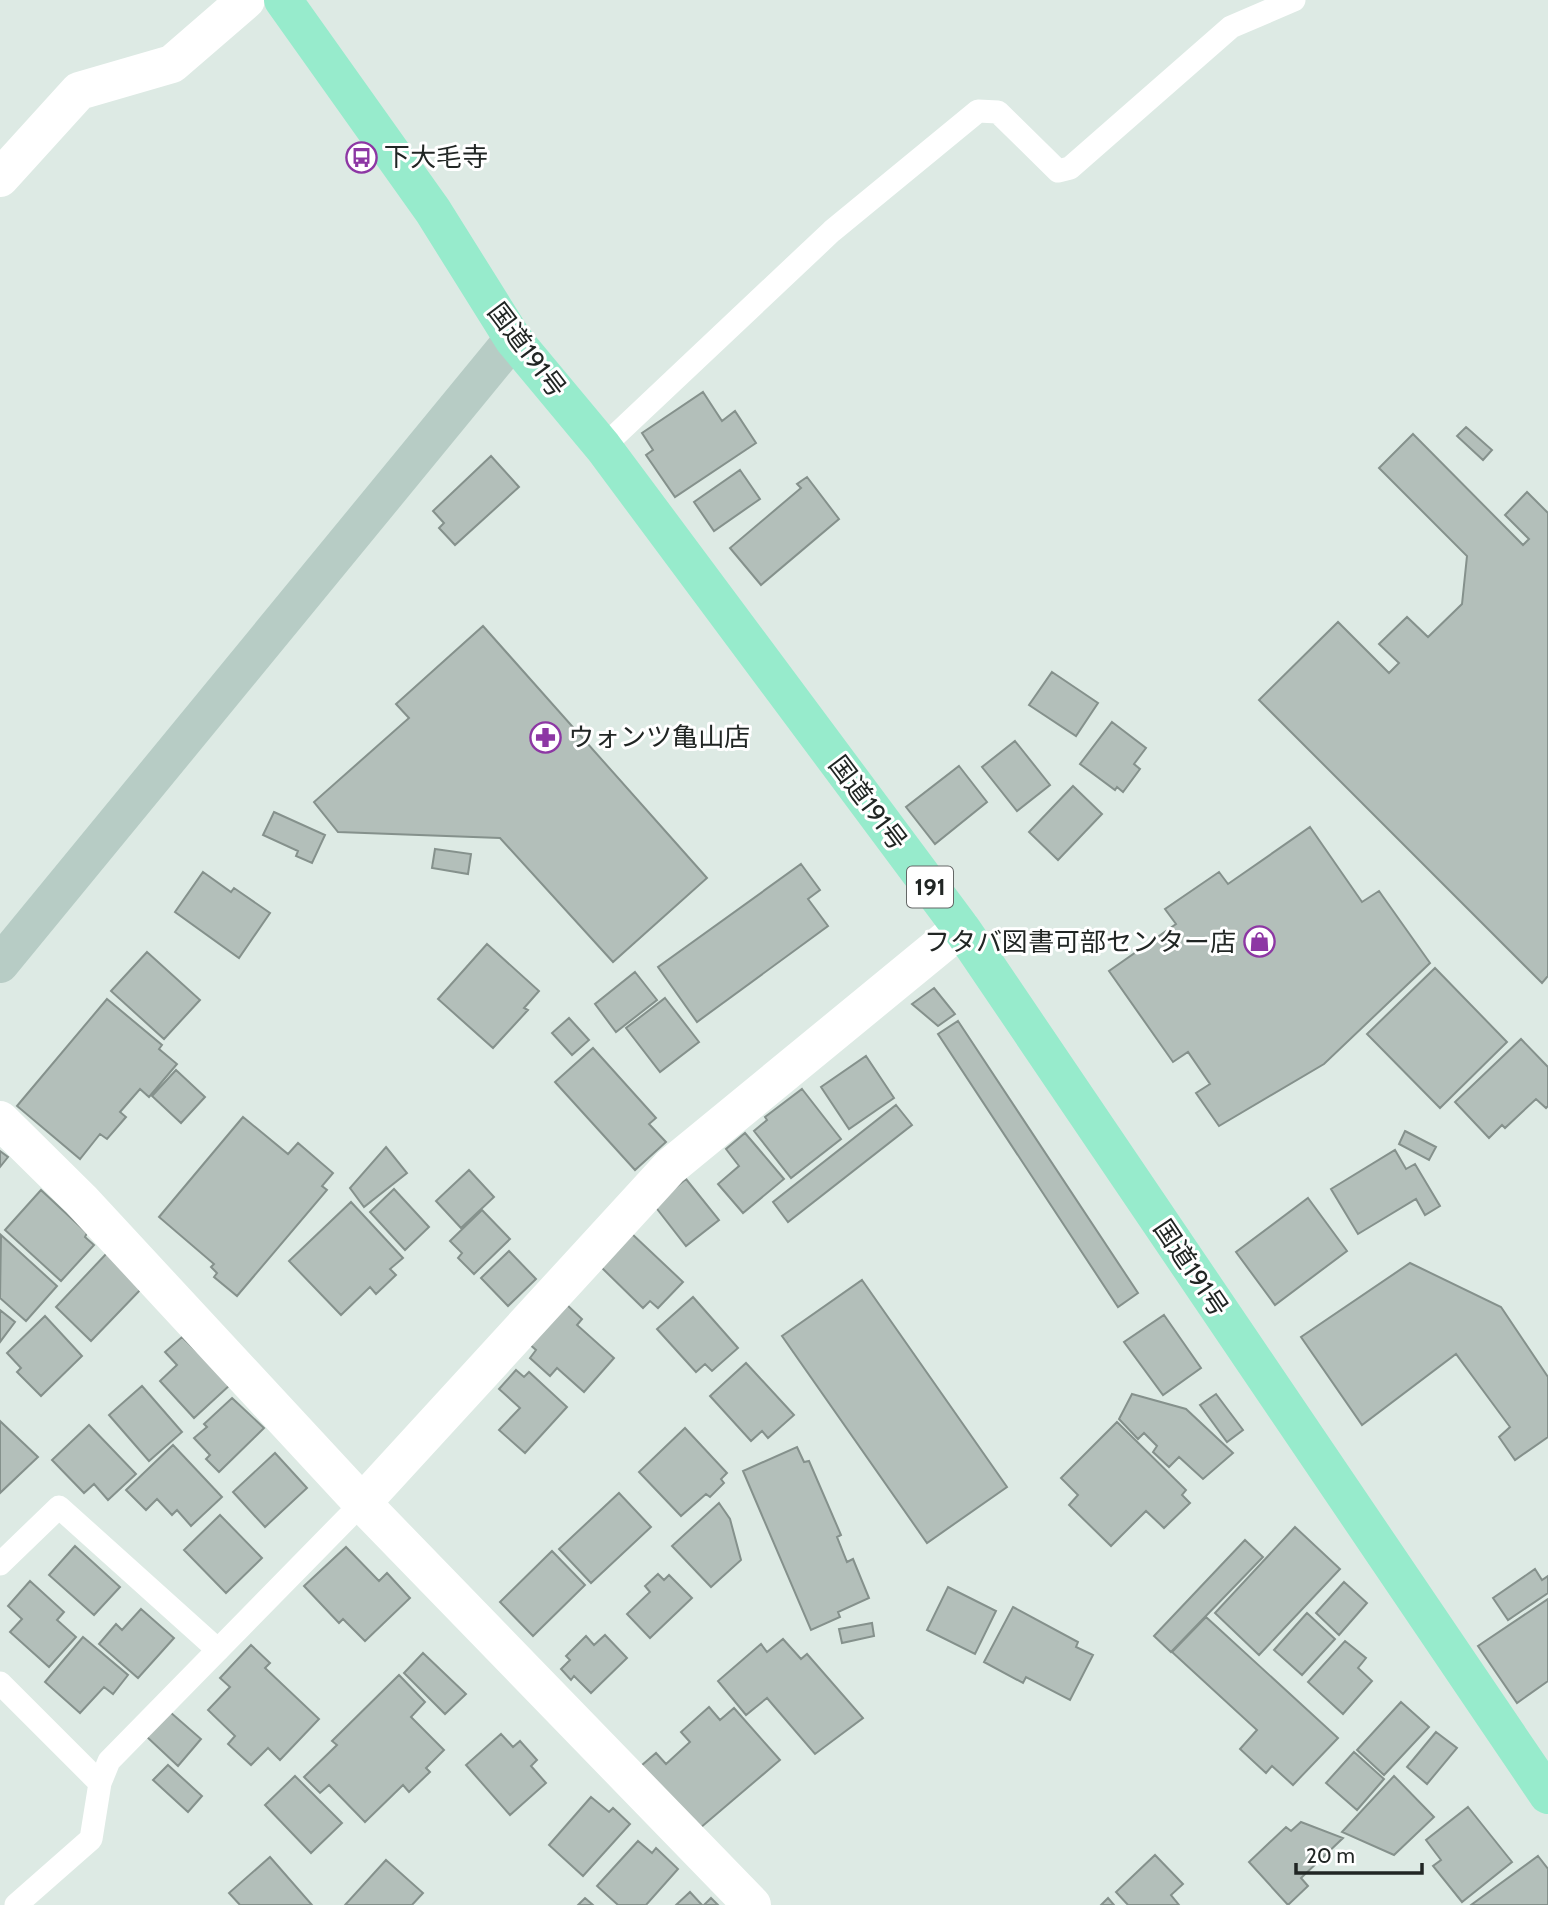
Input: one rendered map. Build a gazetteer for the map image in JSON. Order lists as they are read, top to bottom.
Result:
{
  "streets": {
    "highway": ["国道191号", "191"]
  },
  "places": {
    "bus stop": ["下大毛寺"],
    "pharmacy": ["ウォンツ亀山店"],
    "shop": ["フタバ図書可部センター店"]
  },
  "scale_bar": "20 m"
}
